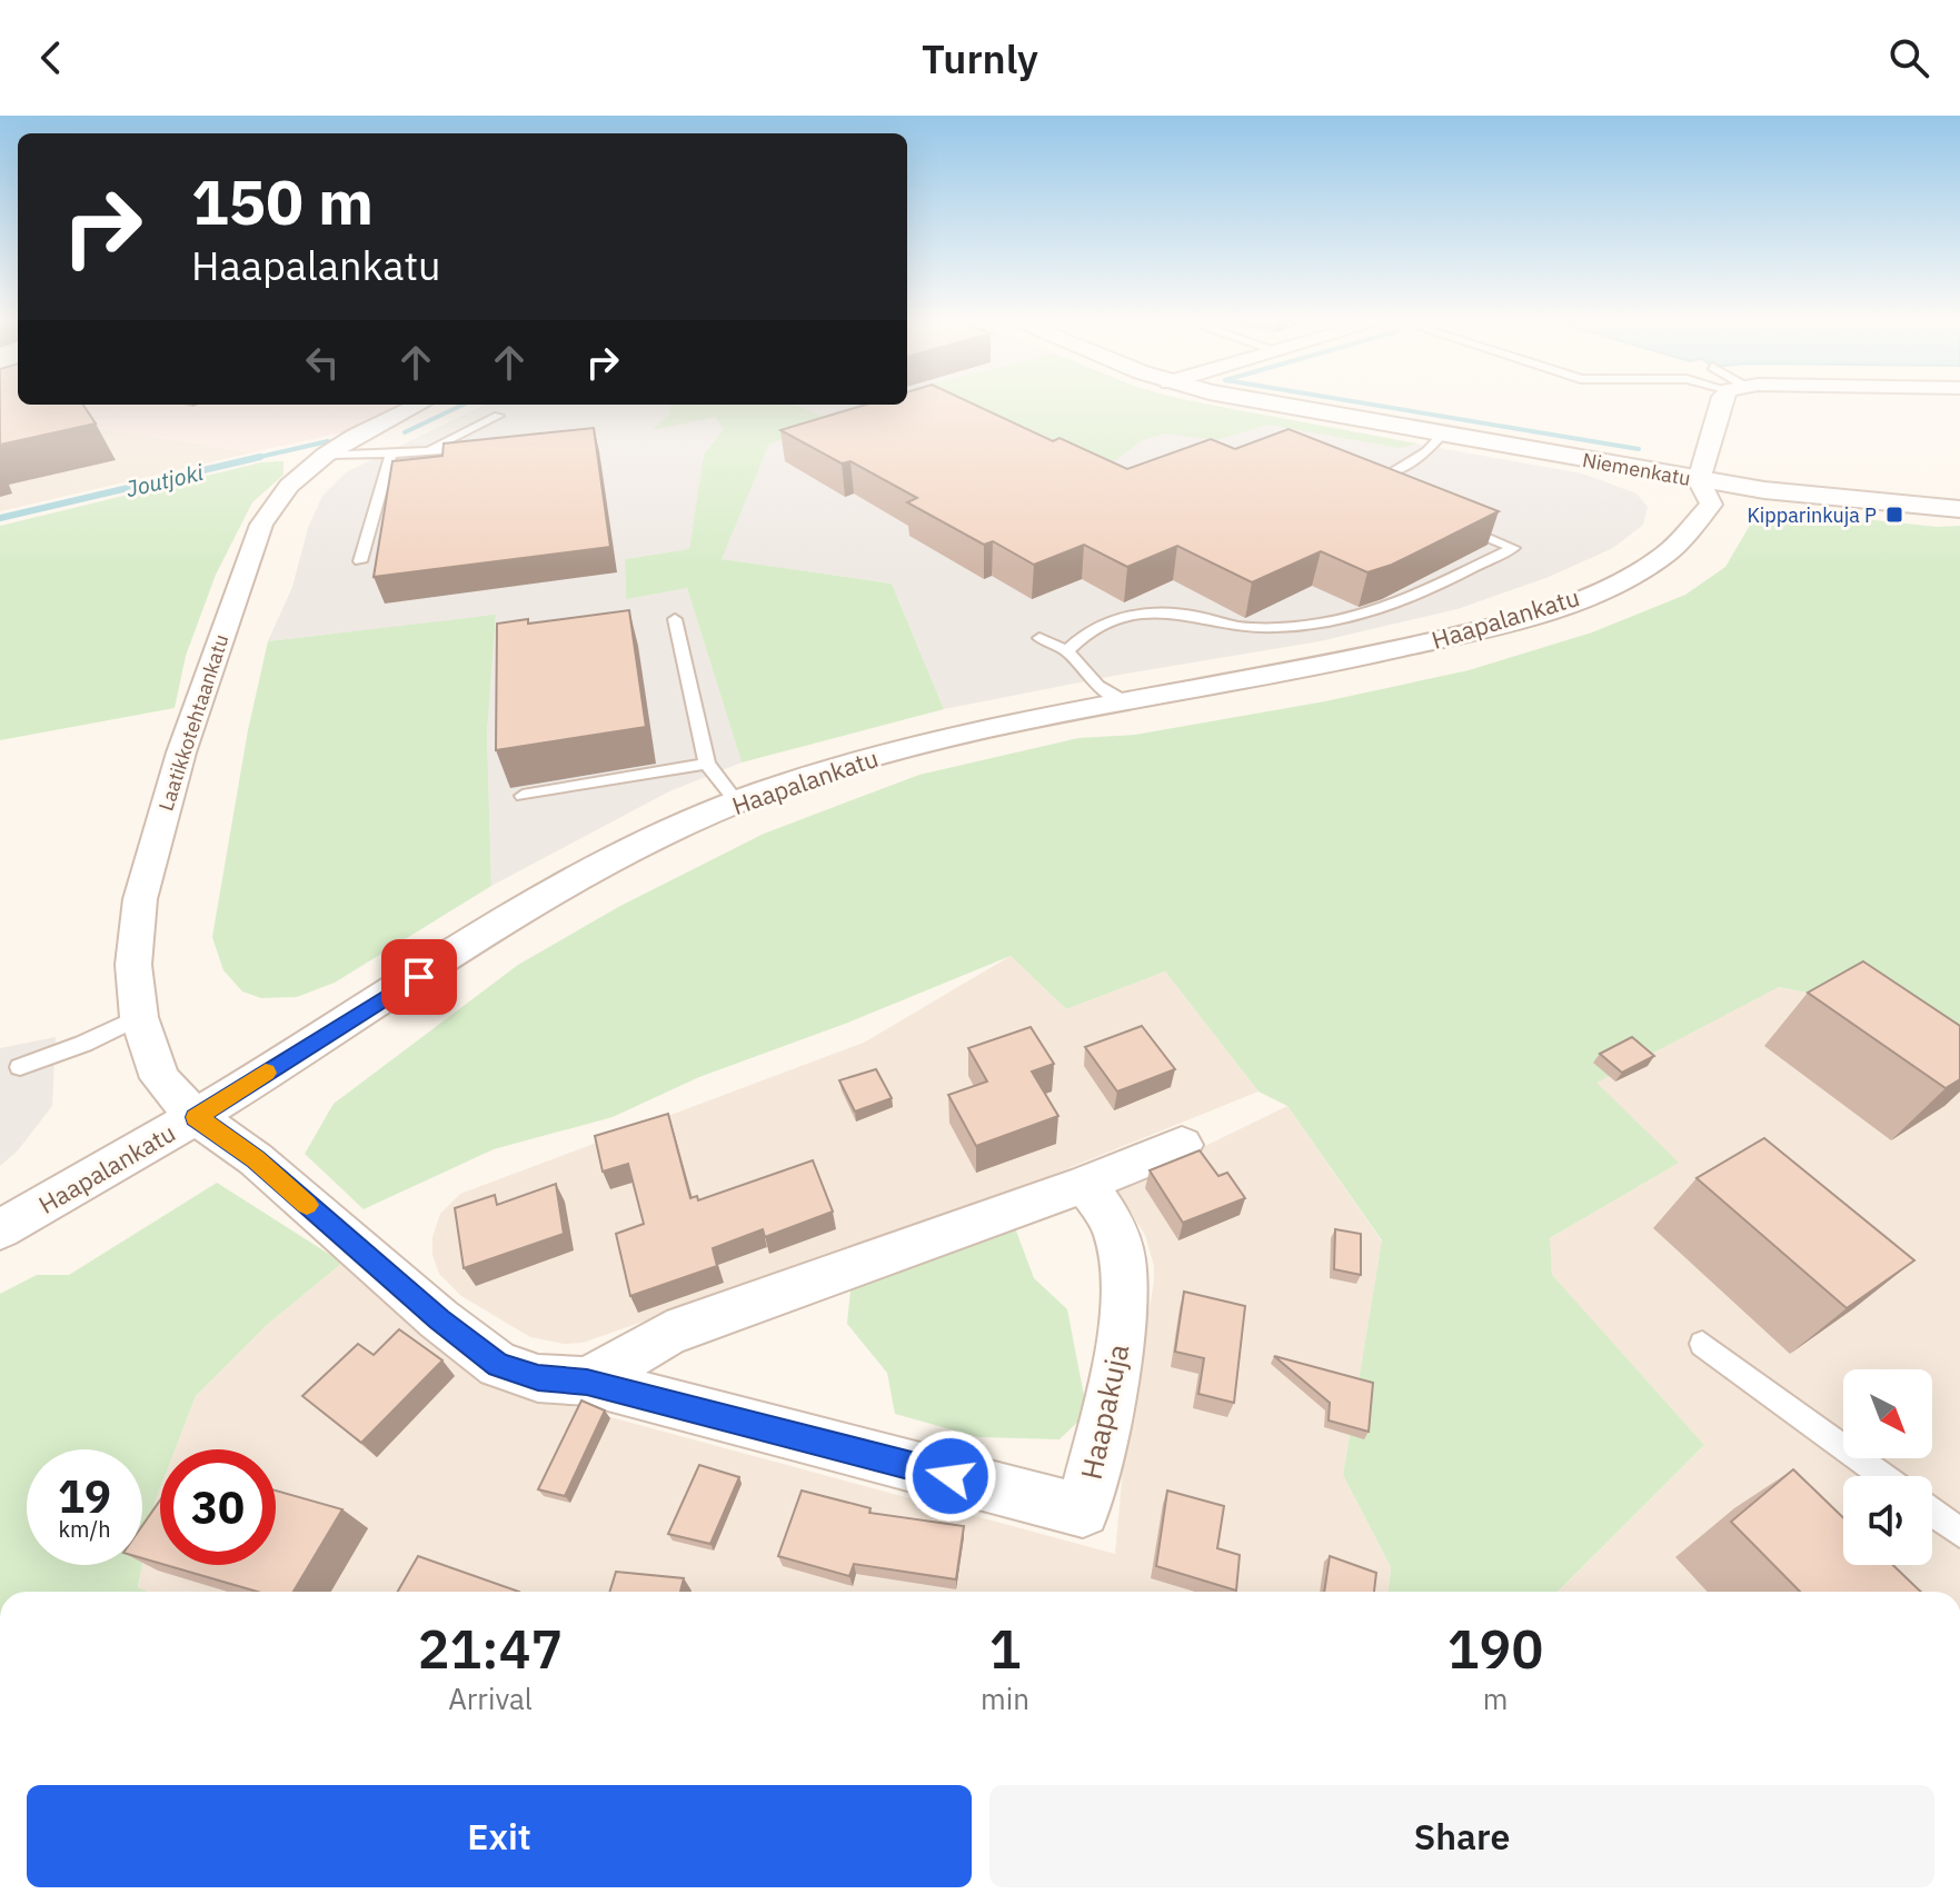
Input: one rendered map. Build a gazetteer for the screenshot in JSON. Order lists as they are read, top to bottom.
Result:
{
  "streets": {
    "street": [
      "Niemenkatu",
      "Haapalankatu",
      "Laatikkotehtaankatu",
      "Haapakuja"
    ]
  },
  "crossings": [
    ["Niemenkatu", "Haapalankatu"],
    ["Haapalankatu", "Laatikkotehtaankatu"],
    ["Haapalankatu", "Haapakuja"],
    ["Laatikkotehtaankatu", "Haapakuja"]
  ],
  "water": ["Joutjoki"],
  "places": {
    "transit": ["Kipparinkuja P"]
  },
  "north": "bottom right",
  "page": {
    "header": "Turnly",
    "turn": ["150 m", "Haapalankatu"],
    "speed": "19 km/h",
    "limit": "30",
    "eta": [
      "21:47",
      "Arrival",
      "1",
      "min",
      "190",
      "m"
    ],
    "buttons": ["Exit", "Share"]
  }
}
